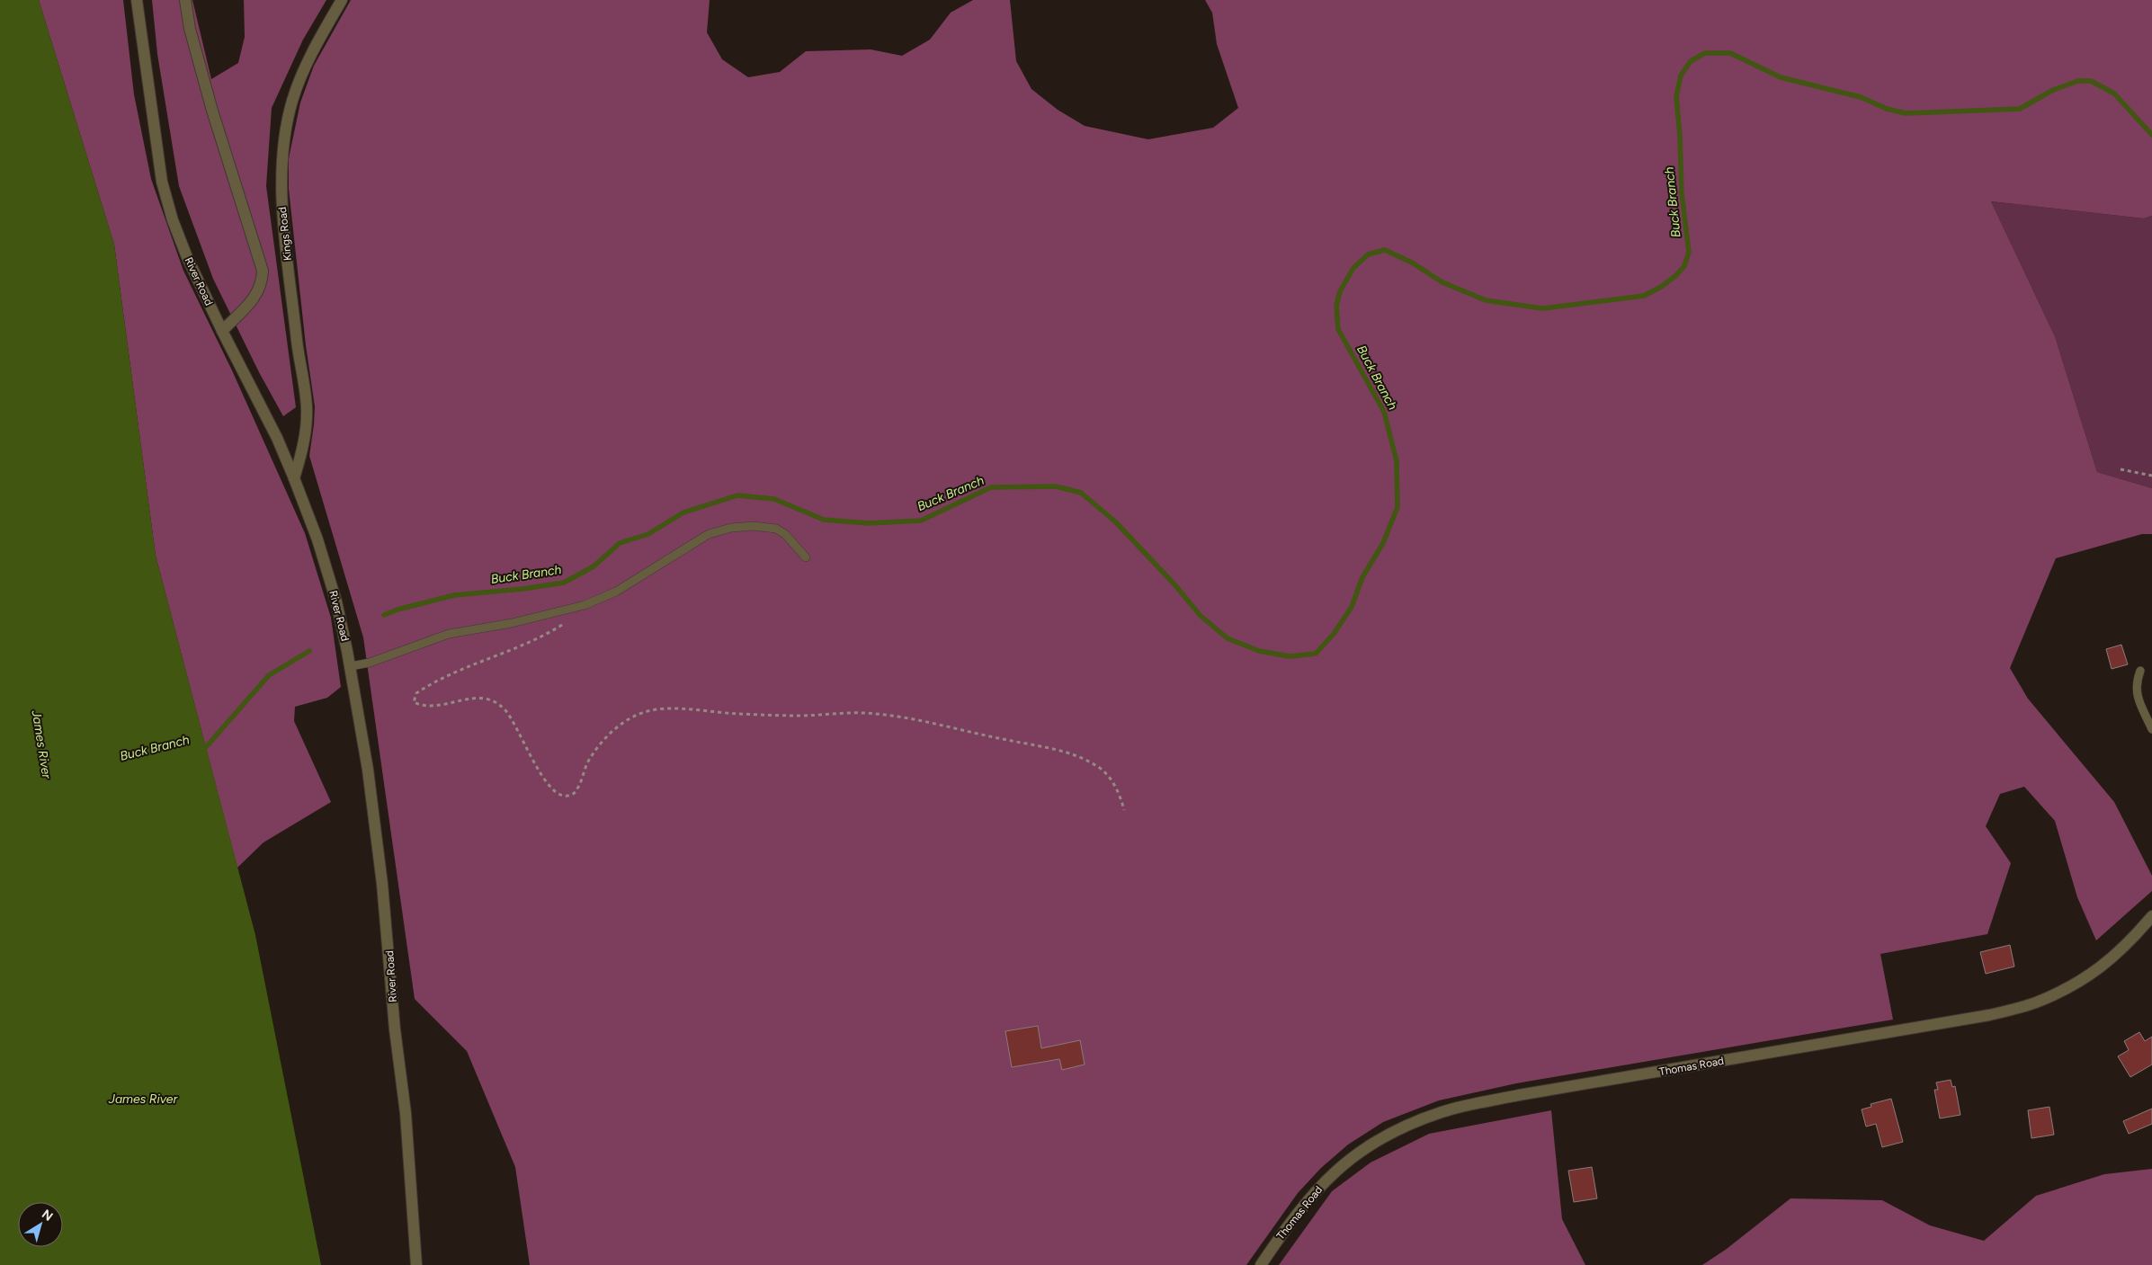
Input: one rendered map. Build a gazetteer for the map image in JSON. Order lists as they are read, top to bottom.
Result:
{
  "streets": {
    "street": ["Kings Road", "River Road", "Thomas Road"]
  },
  "crossings": [
    ["Kings Road", "River Road"]
  ],
  "water": ["Buck Branch", "James River"],
  "north": "top right"
}
